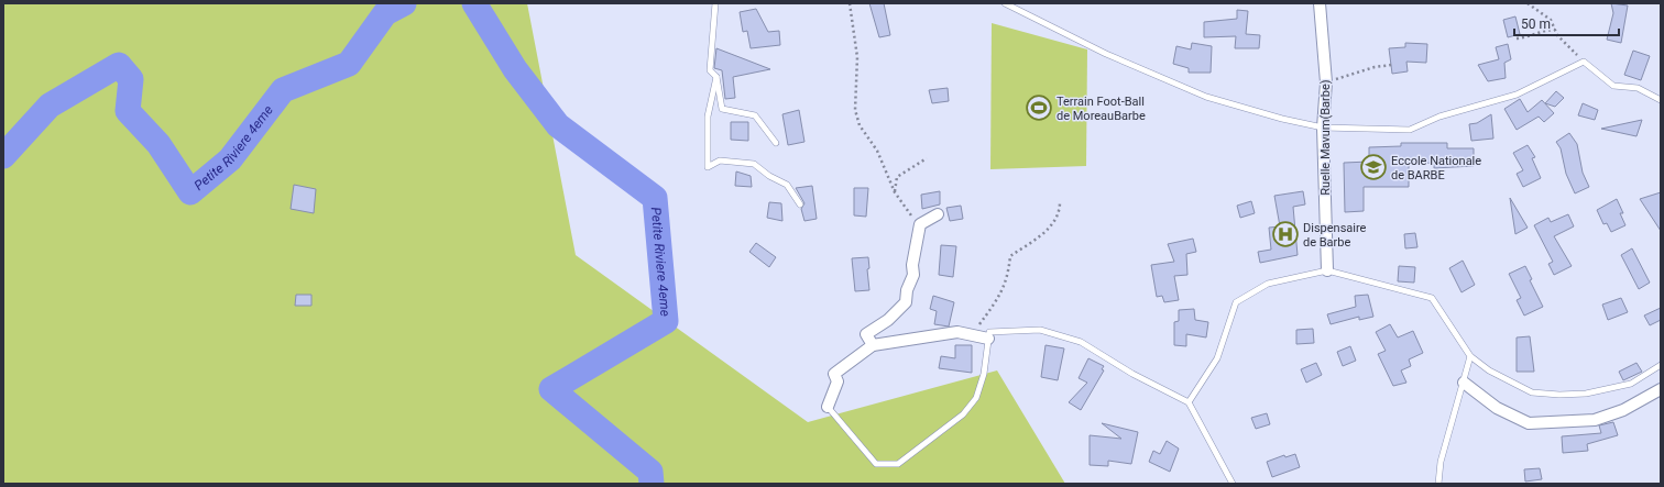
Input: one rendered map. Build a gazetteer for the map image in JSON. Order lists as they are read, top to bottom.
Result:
{
  "streets": {
    "street": ["Ruelle Mavum(Barbe)"]
  },
  "water": ["Petite Riviere 4eme"],
  "places": {
    "sports": ["Terrain Foot-Ball de MoreauBarbe"],
    "school or university": ["Eccole Nationale de BARBE"],
    "hospital": ["Dispensaire de Barbe"]
  },
  "scale_bar": "50 m"
}
